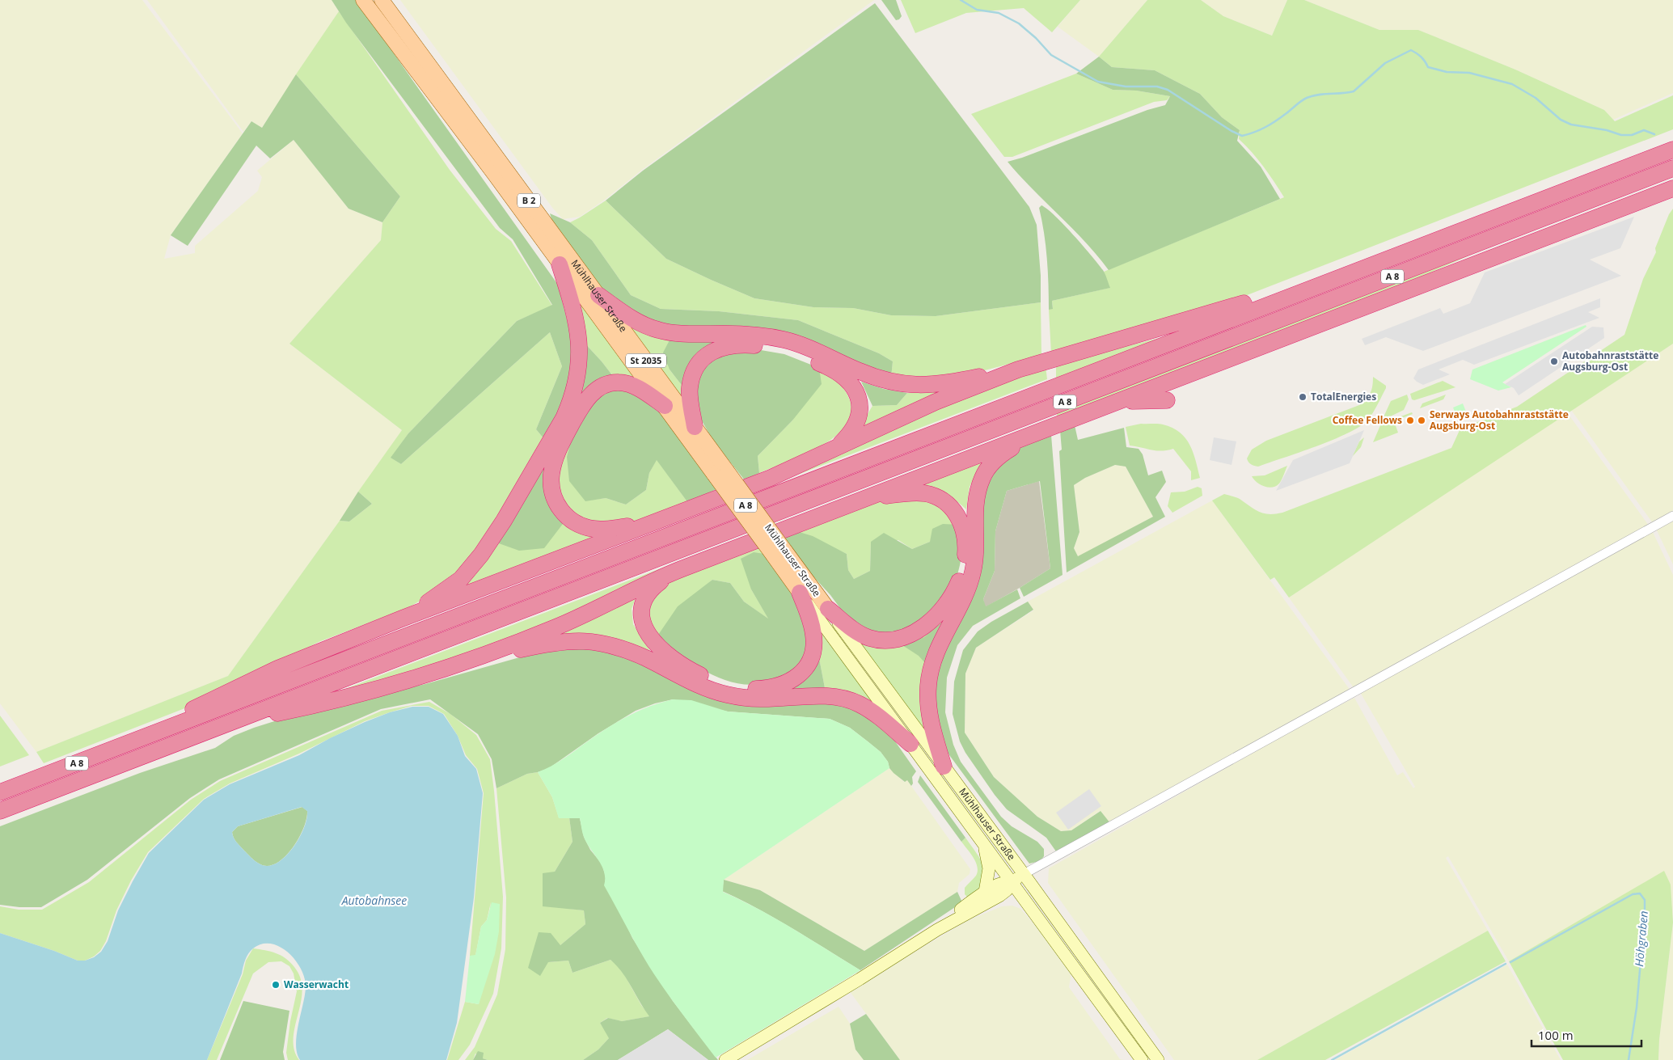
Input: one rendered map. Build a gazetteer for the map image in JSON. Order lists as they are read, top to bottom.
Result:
{
  "streets": {
    "highway": ["A 8"],
    "main road": ["B 2", "Mühlhauser Straße", "St 2035"]
  },
  "water": ["Autobahnsee", "Höhgraben"],
  "places": [
    "Autobahnraststätte Augsburg-Ost",
    "TotalEnergies",
    "Coffee Fellows",
    "Serways Autobahnraststätte Augsburg-Ost",
    "Wasserwacht"
  ],
  "scale_bar": "100 m"
}
